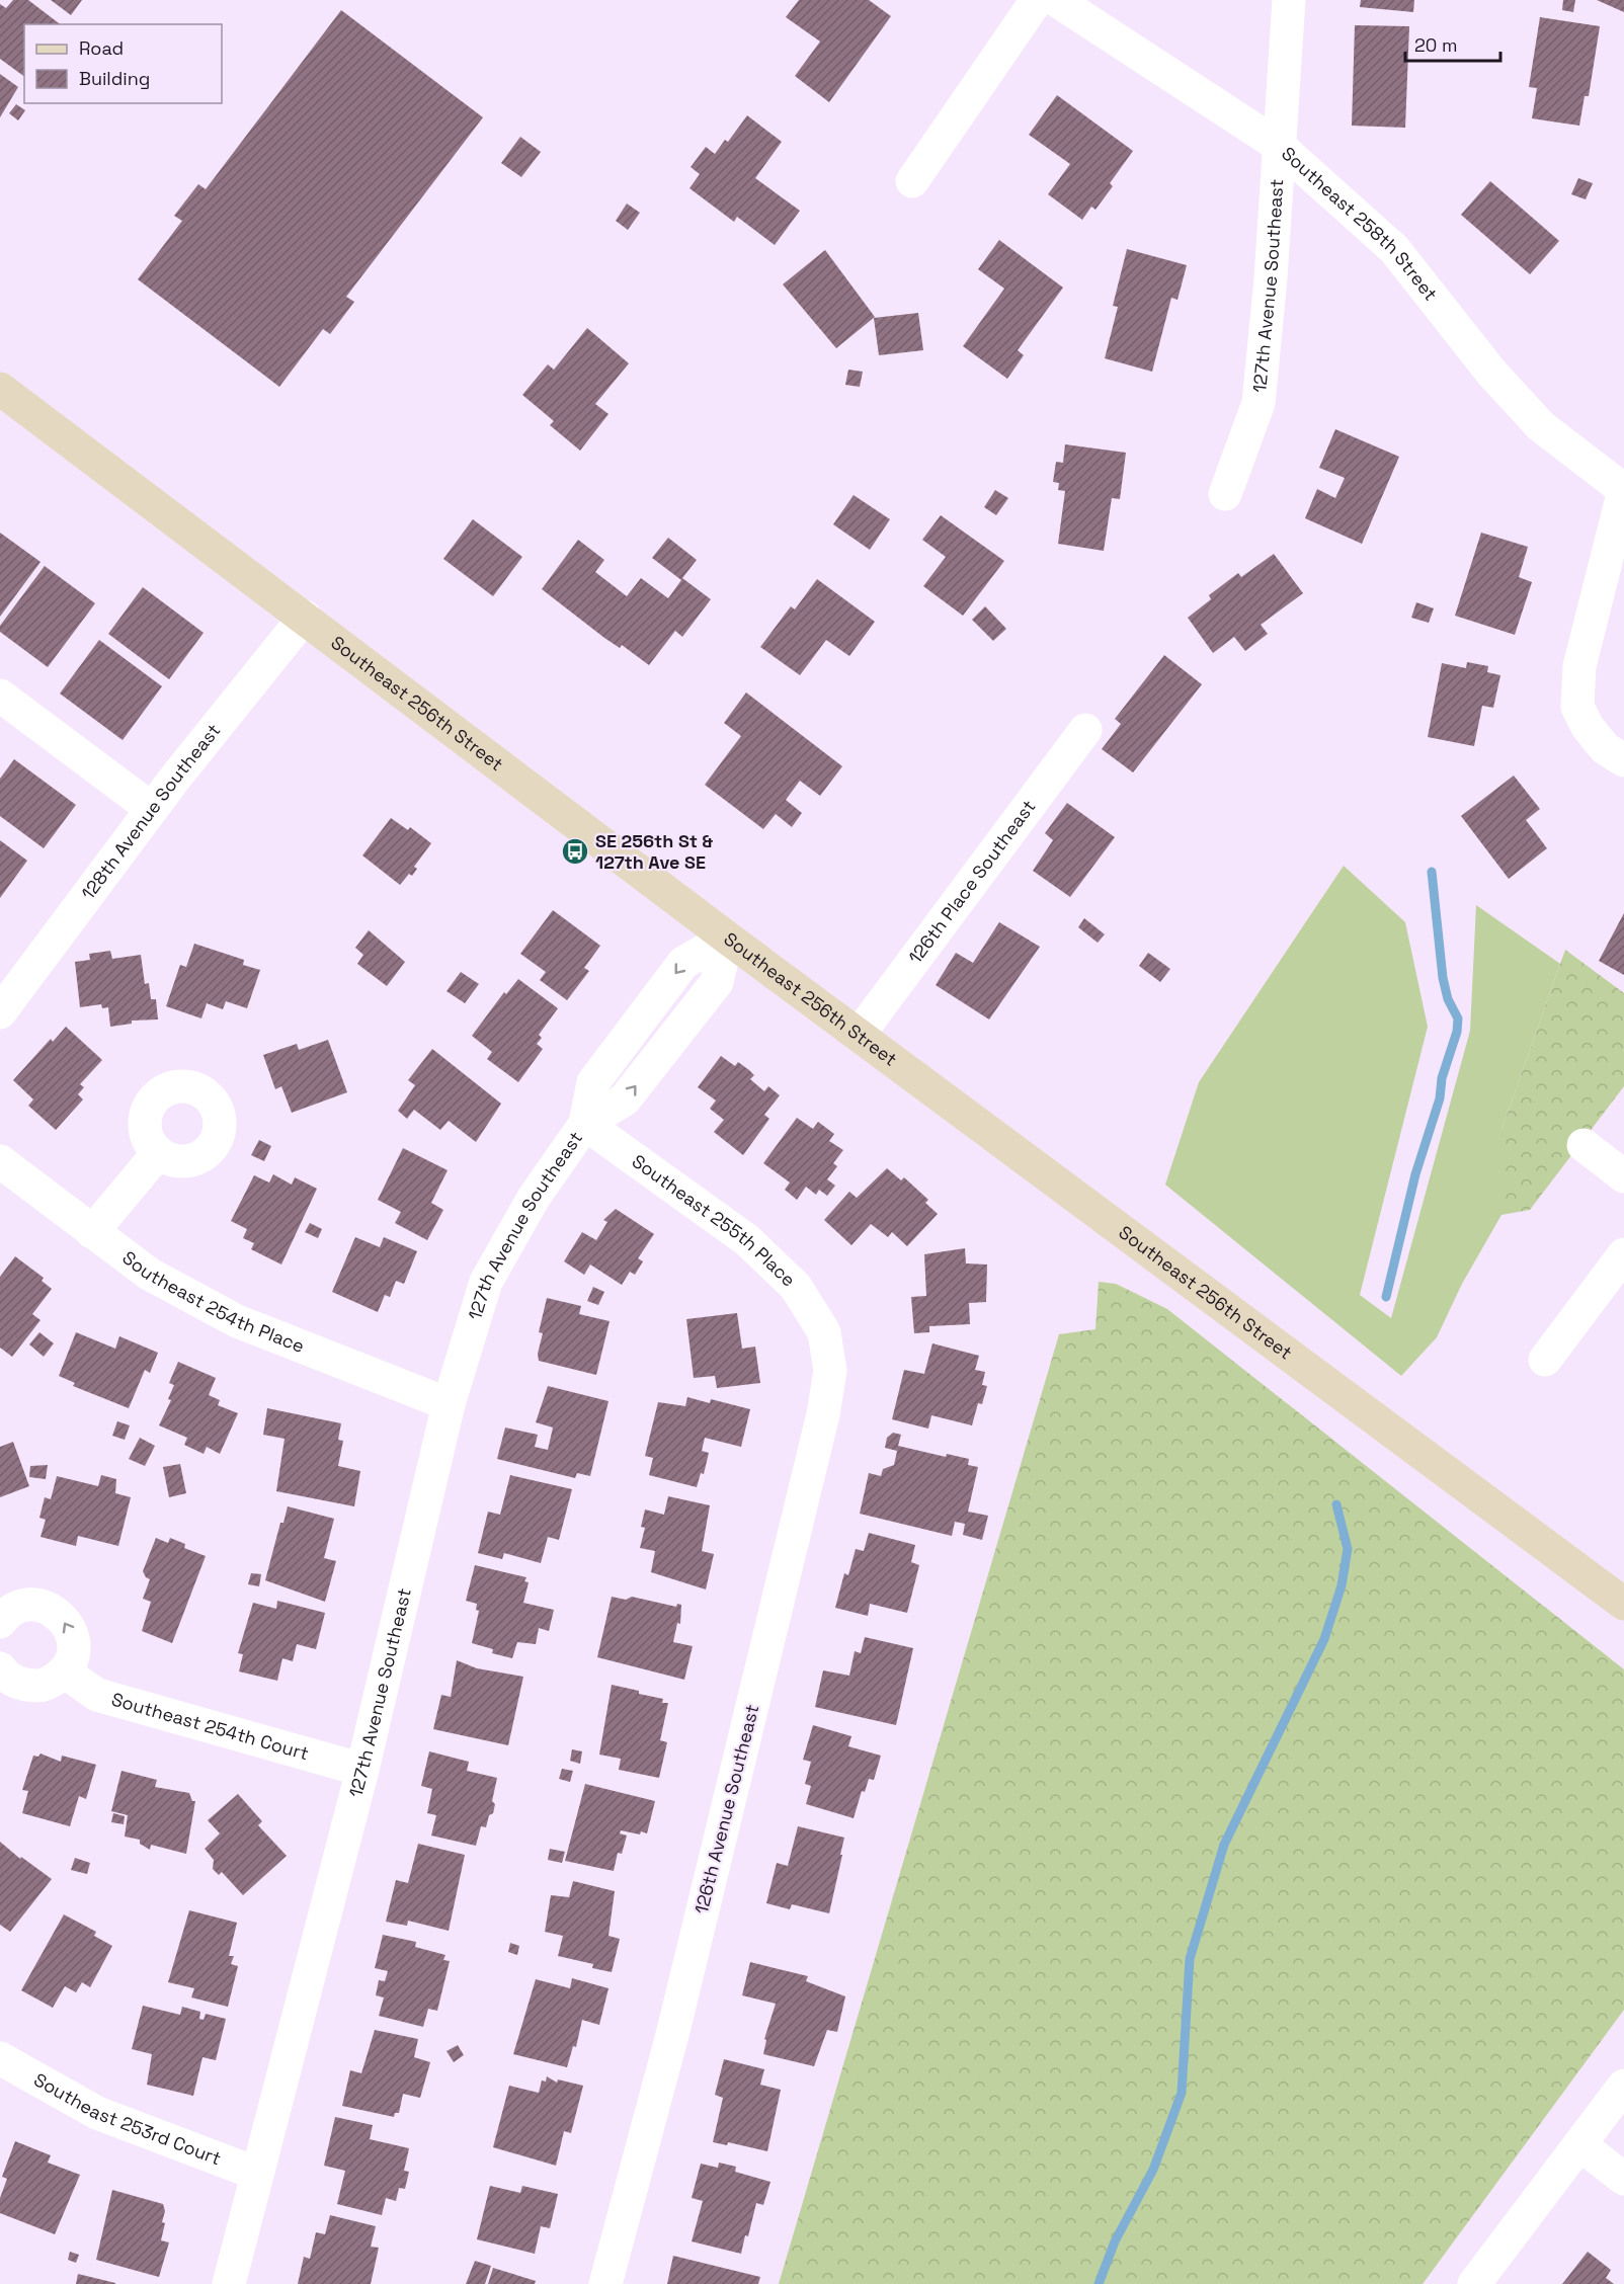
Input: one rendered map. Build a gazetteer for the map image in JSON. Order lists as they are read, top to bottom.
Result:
{
  "streets": {
    "main road": ["Southeast 256th Street"],
    "street": [
      "Southeast 258th Street",
      "127th Avenue Southeast",
      "128th Avenue Southeast",
      "126th Place Southeast",
      "Southeast 255th Place",
      "Southeast 254th Place",
      "Southeast 254th Court",
      "126th Avenue Southeast",
      "Southeast 253rd Court"
    ]
  },
  "crossings": [
    ["Southeast 258th Street", "127th Avenue Southeast"],
    ["127th Avenue Southeast", "Southeast 256th Street"],
    ["127th Avenue Southeast", "Southeast 255th Place"],
    ["127th Avenue Southeast", "Southeast 254th Place"],
    ["127th Avenue Southeast", "Southeast 254th Court"],
    ["127th Avenue Southeast", "Southeast 253rd Court"],
    ["Southeast 256th Street", "128th Avenue Southeast"],
    ["Southeast 256th Street", "126th Place Southeast"],
    ["Southeast 255th Place", "126th Avenue Southeast"]
  ],
  "places": {
    "bus stop": ["SE 256th St & 127th Ave SE"]
  },
  "legend": ["Road", "Building"],
  "scale_bar": "20 m"
}
